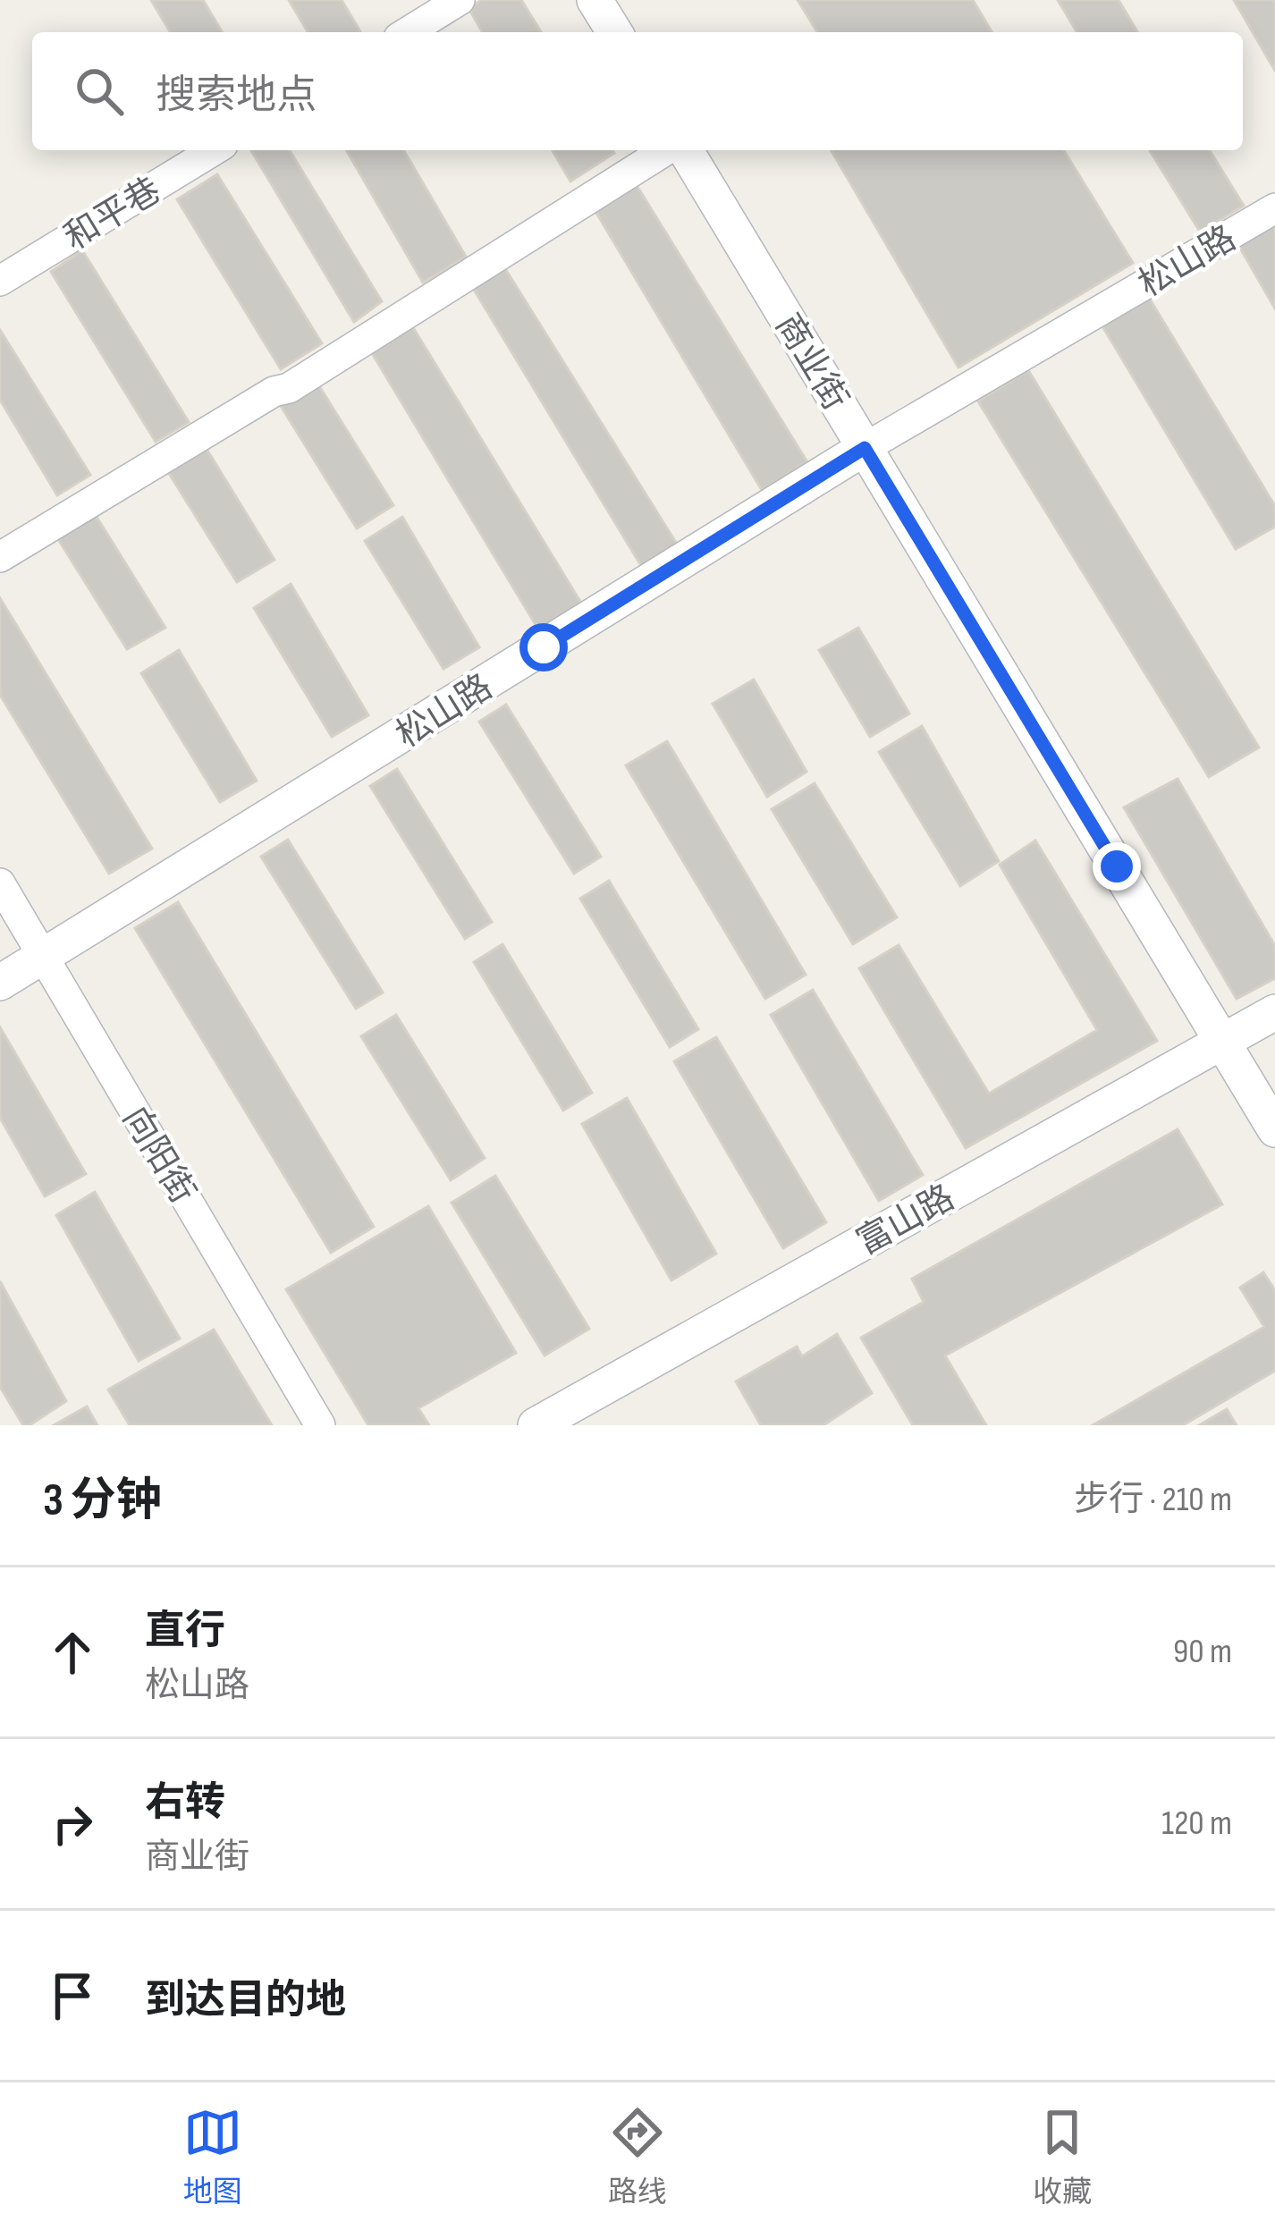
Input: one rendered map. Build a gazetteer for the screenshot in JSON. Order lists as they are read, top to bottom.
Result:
{
  "streets": {
    "street": [
      "和平巷",
      "松山路",
      "商业街",
      "向阳街",
      "富山路"
    ]
  },
  "crossings": [
    ["松山路", "商业街"],
    ["松山路", "向阳街"],
    ["商业街", "富山路"]
  ],
  "page": {
    "search": "搜索地点",
    "heading": ["3 分钟", "步行 · 210 m"],
    "list": [
      ["直行", "松山路", "90 m"],
      ["右转", "商业街", "120 m"],
      "到达目的地"
    ],
    "nav": ["地图", "路线", "收藏"]
  }
}
